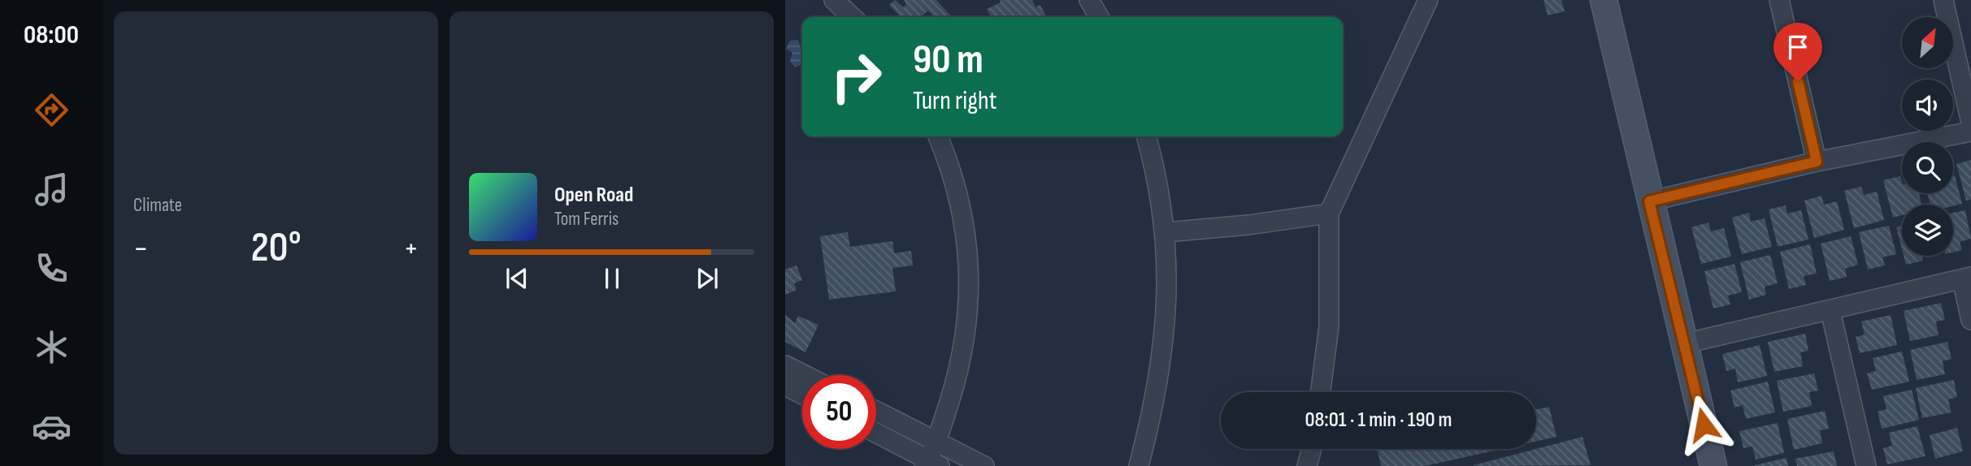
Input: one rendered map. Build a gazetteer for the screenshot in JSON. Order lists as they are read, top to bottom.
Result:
{
  "north": "top right",
  "page": {
    "tabs": "08:00",
    "tile": "Climate",
    "turn": ["90 m", "Turn right"],
    "song": ["Open Road", "Tom Ferris"],
    "heat": ["−", "20°", "+"],
    "limit": "50",
    "trip": "08:01 · 1 min · 190 m"
  }
}
